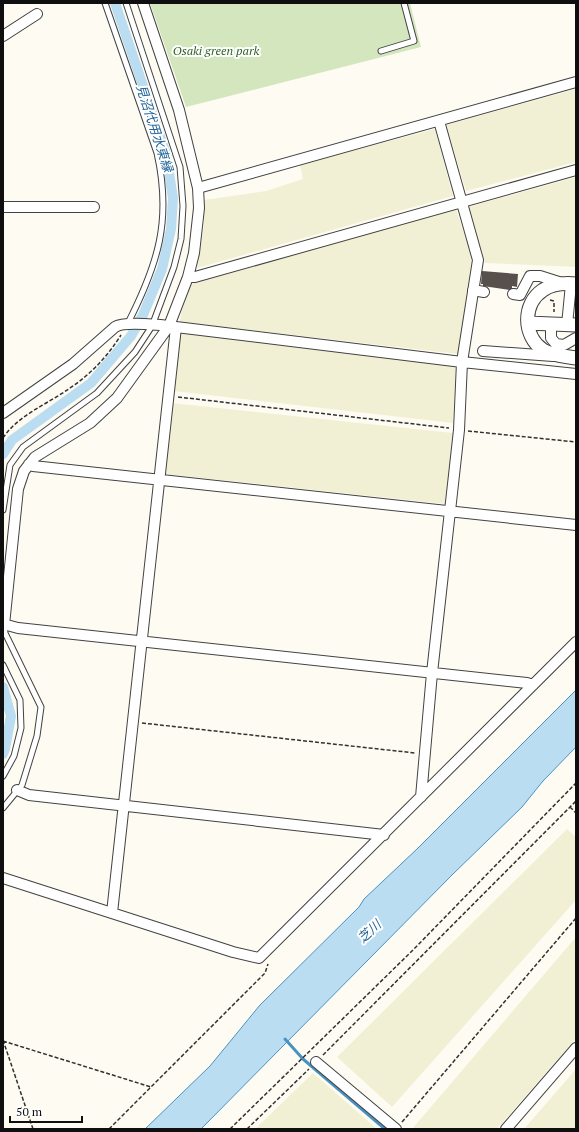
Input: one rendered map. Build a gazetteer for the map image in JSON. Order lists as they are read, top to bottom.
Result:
{
  "water": ["見沼代用水東縁", "芝川"],
  "parks": ["Osaki green park"],
  "scale_bar": "50 m"
}
